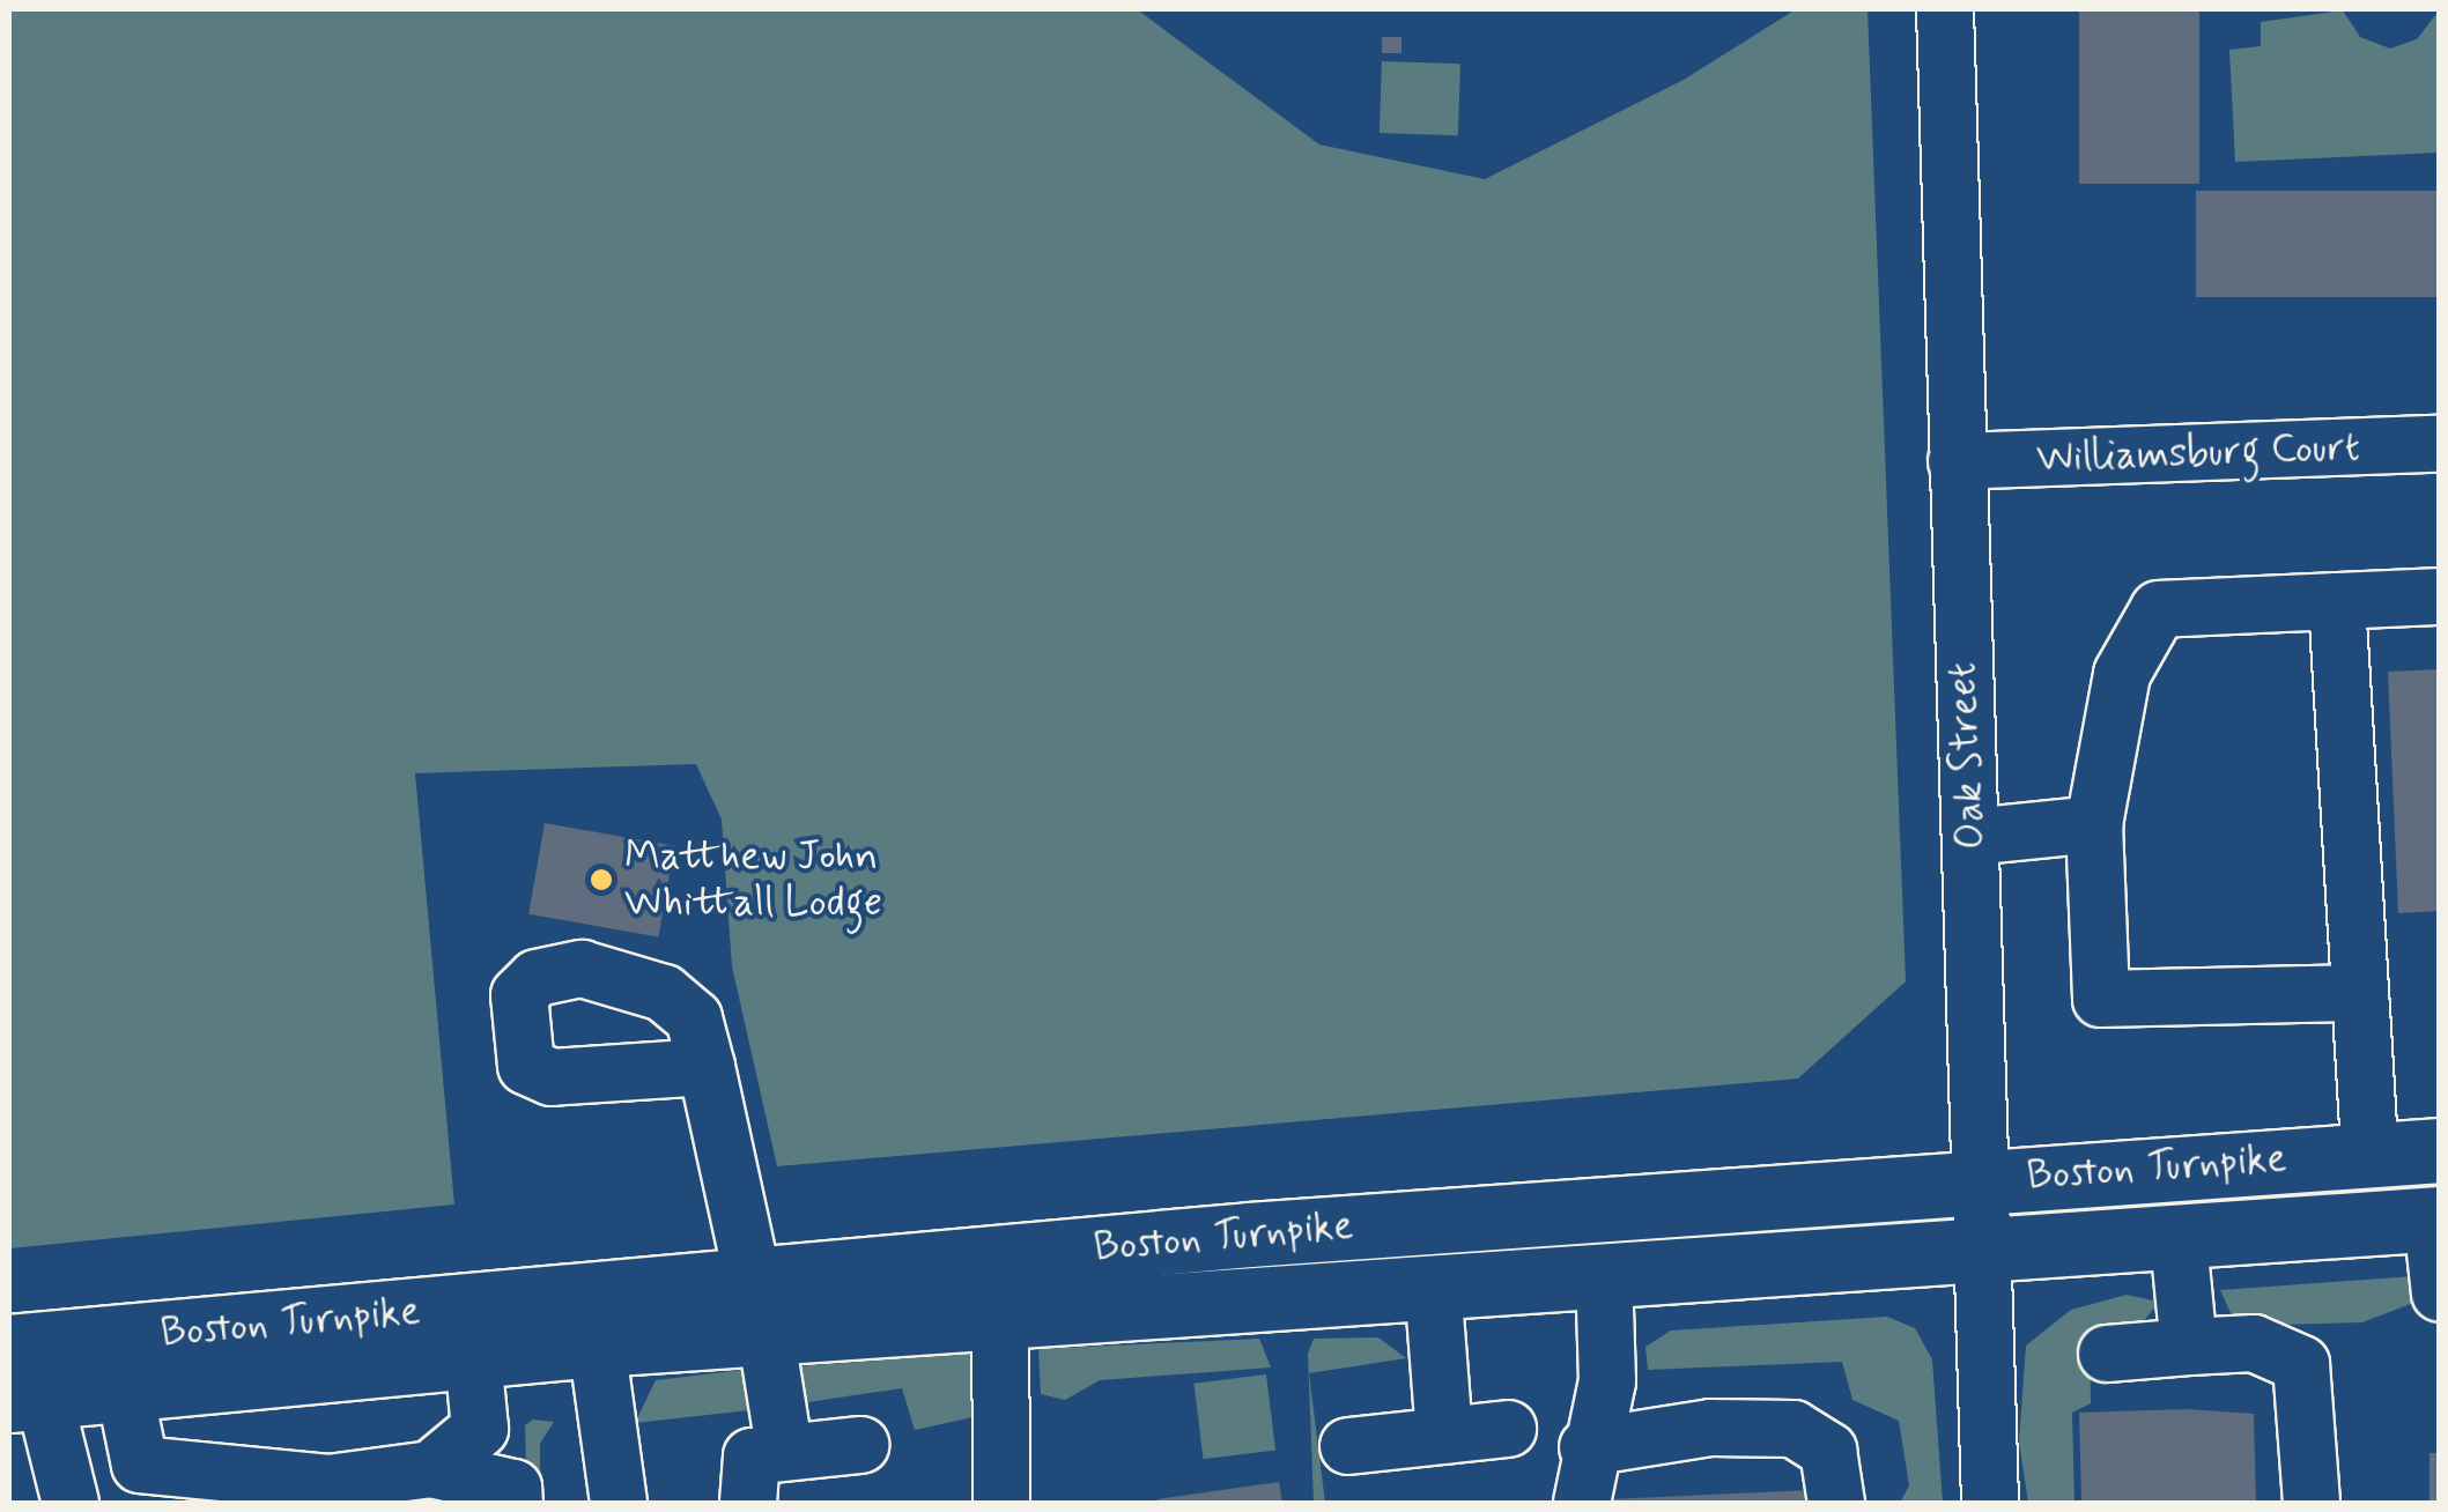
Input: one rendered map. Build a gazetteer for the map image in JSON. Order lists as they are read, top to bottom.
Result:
{
  "streets": {
    "highway": ["Boston Turnpike"],
    "street": ["Williamsburg Court", "Oak Street"]
  },
  "crossings": [
    ["Williamsburg Court", "Oak Street"],
    ["Oak Street", "Boston Turnpike"]
  ],
  "places": ["Matthew John Whittall Lodge"]
}
